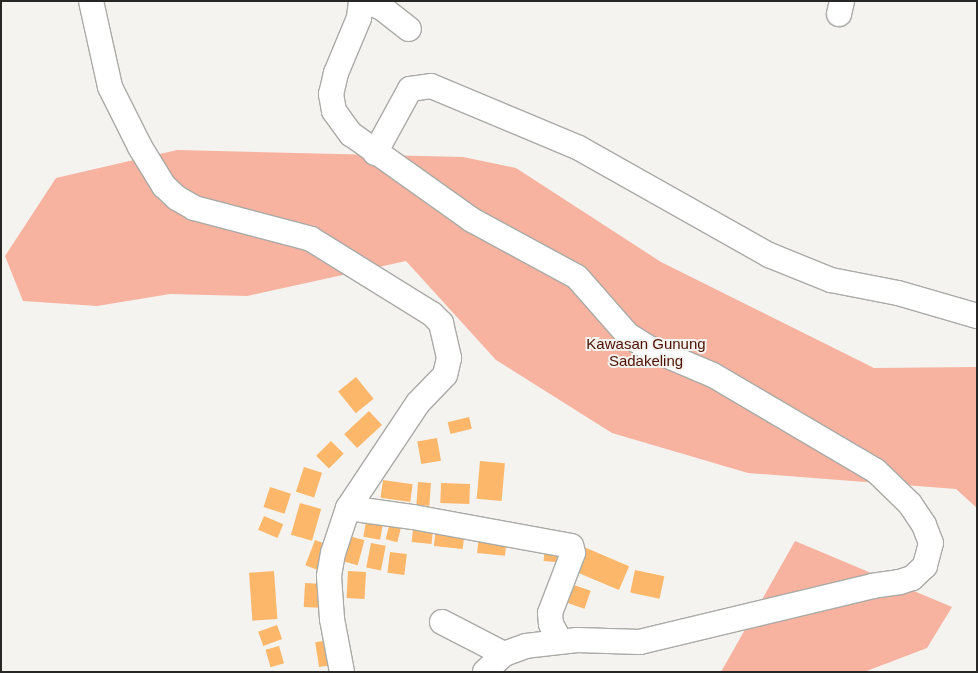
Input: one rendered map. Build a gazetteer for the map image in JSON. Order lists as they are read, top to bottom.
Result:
{
  "parks": ["Kawasan Gunung Sadakeling"]
}
